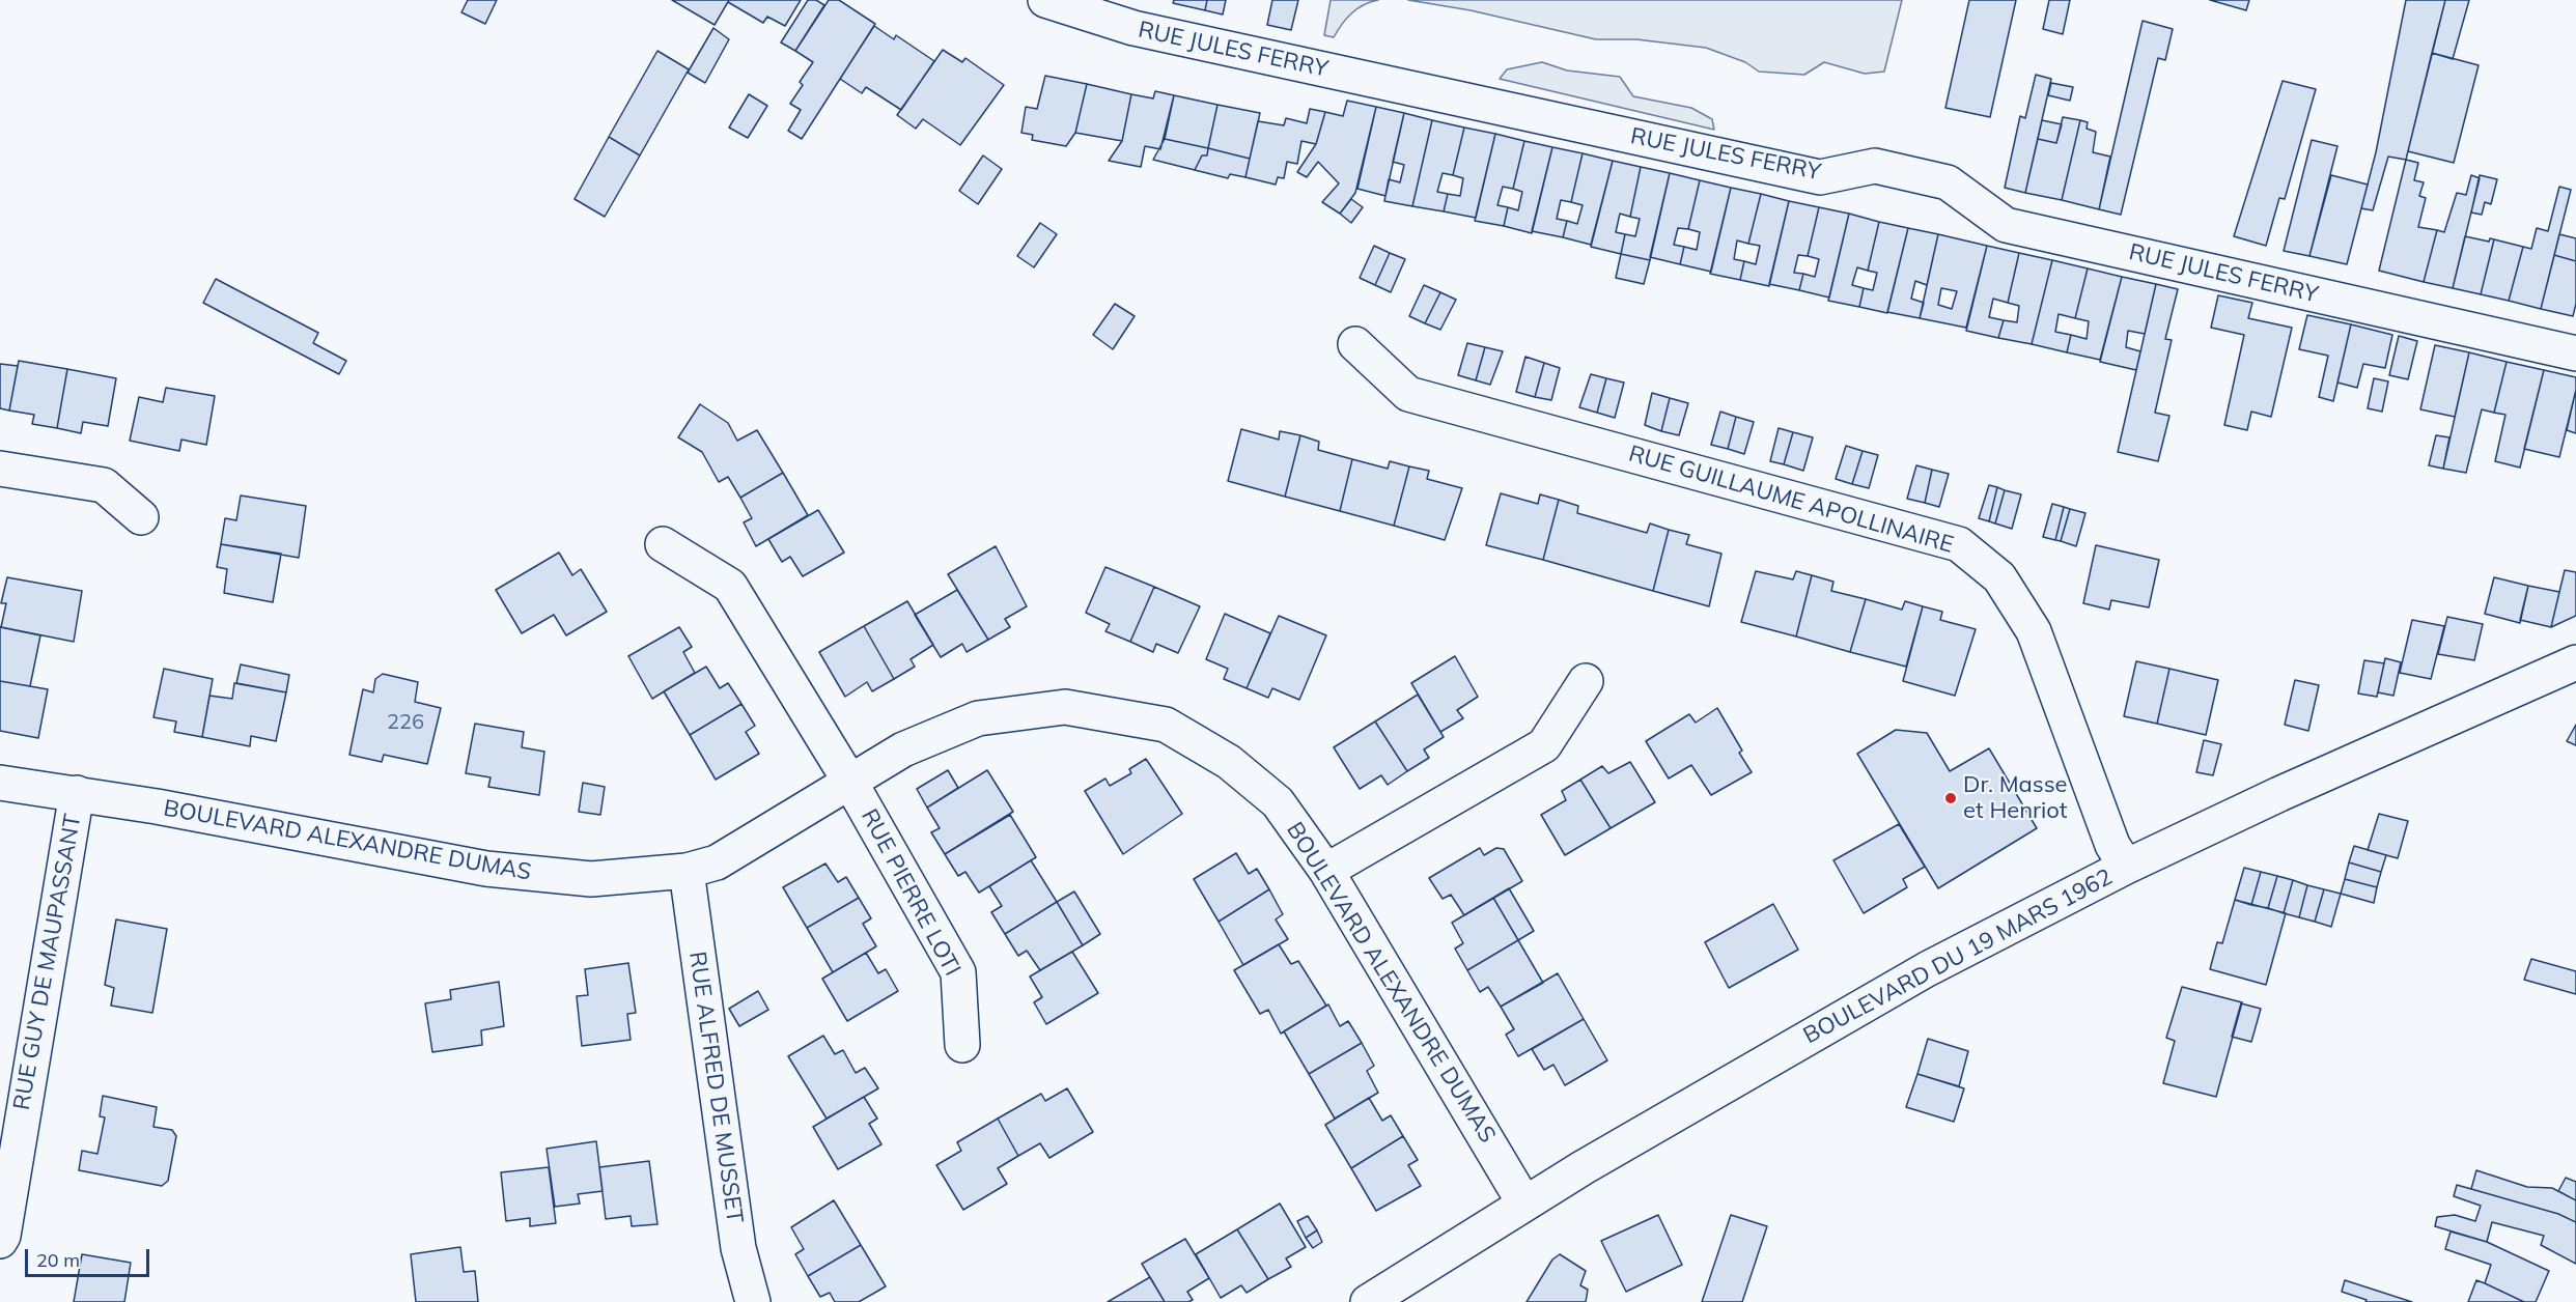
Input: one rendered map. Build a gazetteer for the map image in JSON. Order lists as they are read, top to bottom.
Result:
{
  "streets": {
    "street": [
      "RUE JULES FERRY",
      "RUE GUILLAUME APOLLINAIRE",
      "BOULEVARD ALEXANDRE DUMAS",
      "RUE PIERRE LOTI",
      "BOULEVARD DU 19 MARS 1962",
      "RUE GUY DE MAUPASSANT",
      "RUE ALFRED DE MUSSET"
    ]
  },
  "crossings": [
    ["RUE GUILLAUME APOLLINAIRE", "BOULEVARD DU 19 MARS 1962"],
    ["BOULEVARD ALEXANDRE DUMAS", "RUE PIERRE LOTI"],
    ["BOULEVARD ALEXANDRE DUMAS", "BOULEVARD DU 19 MARS 1962"],
    ["BOULEVARD ALEXANDRE DUMAS", "RUE GUY DE MAUPASSANT"],
    ["BOULEVARD ALEXANDRE DUMAS", "RUE ALFRED DE MUSSET"]
  ],
  "places": ["Dr. Masse et Henriot"],
  "house_numbers": ["226"],
  "scale_bar": "20 m"
}
